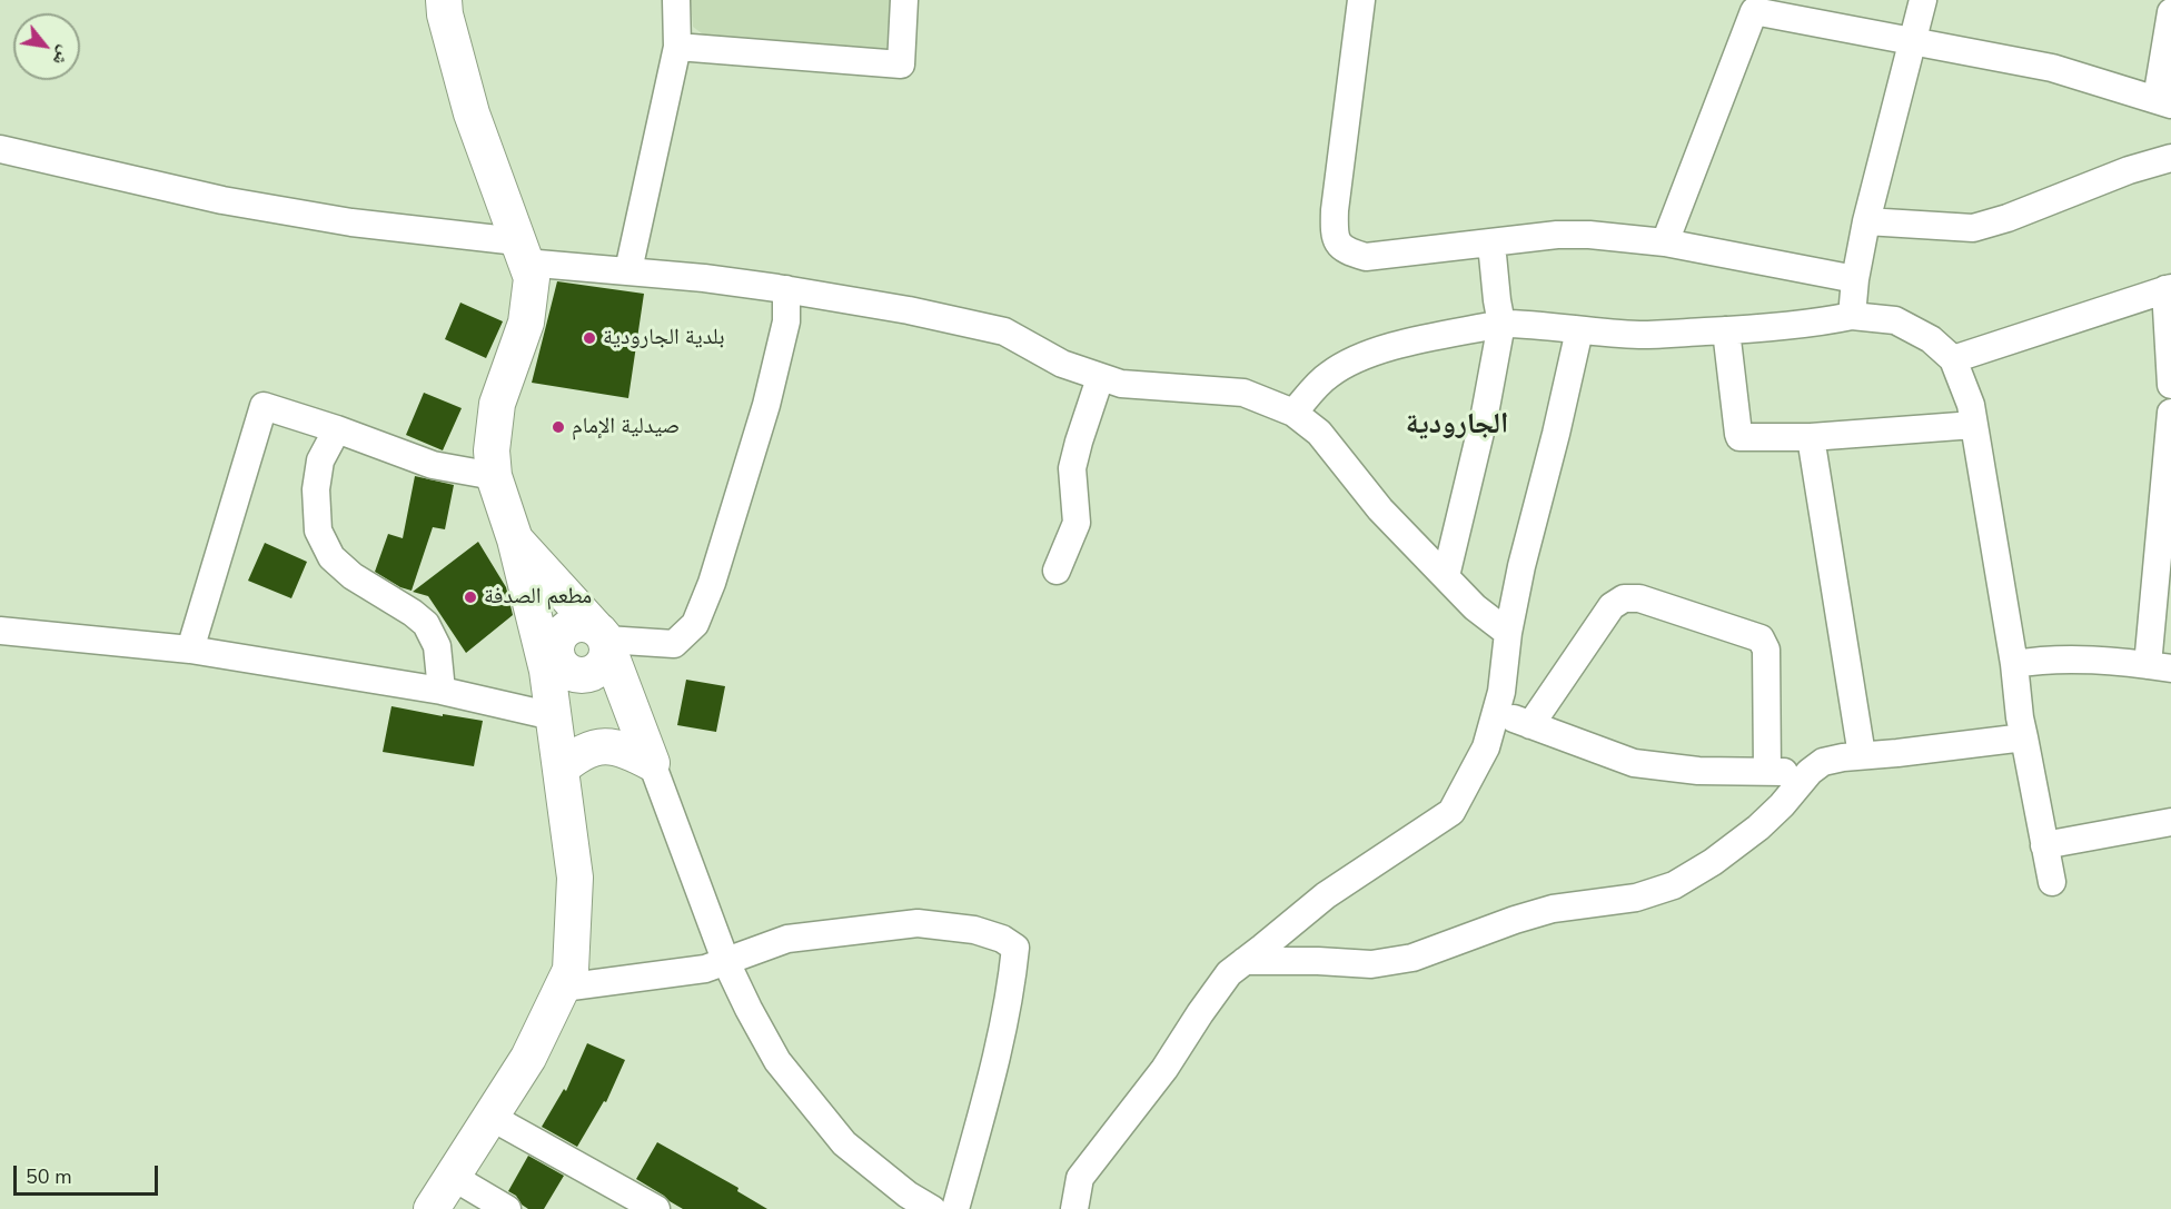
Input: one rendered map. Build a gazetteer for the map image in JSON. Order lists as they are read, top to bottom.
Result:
{
  "districts": ["الجارودية"],
  "places": ["بلدية الجارودية", "صيدلية الإمام", "مطعم الصدفة"],
  "scale_bar": "50 m",
  "north": "bottom right"
}
